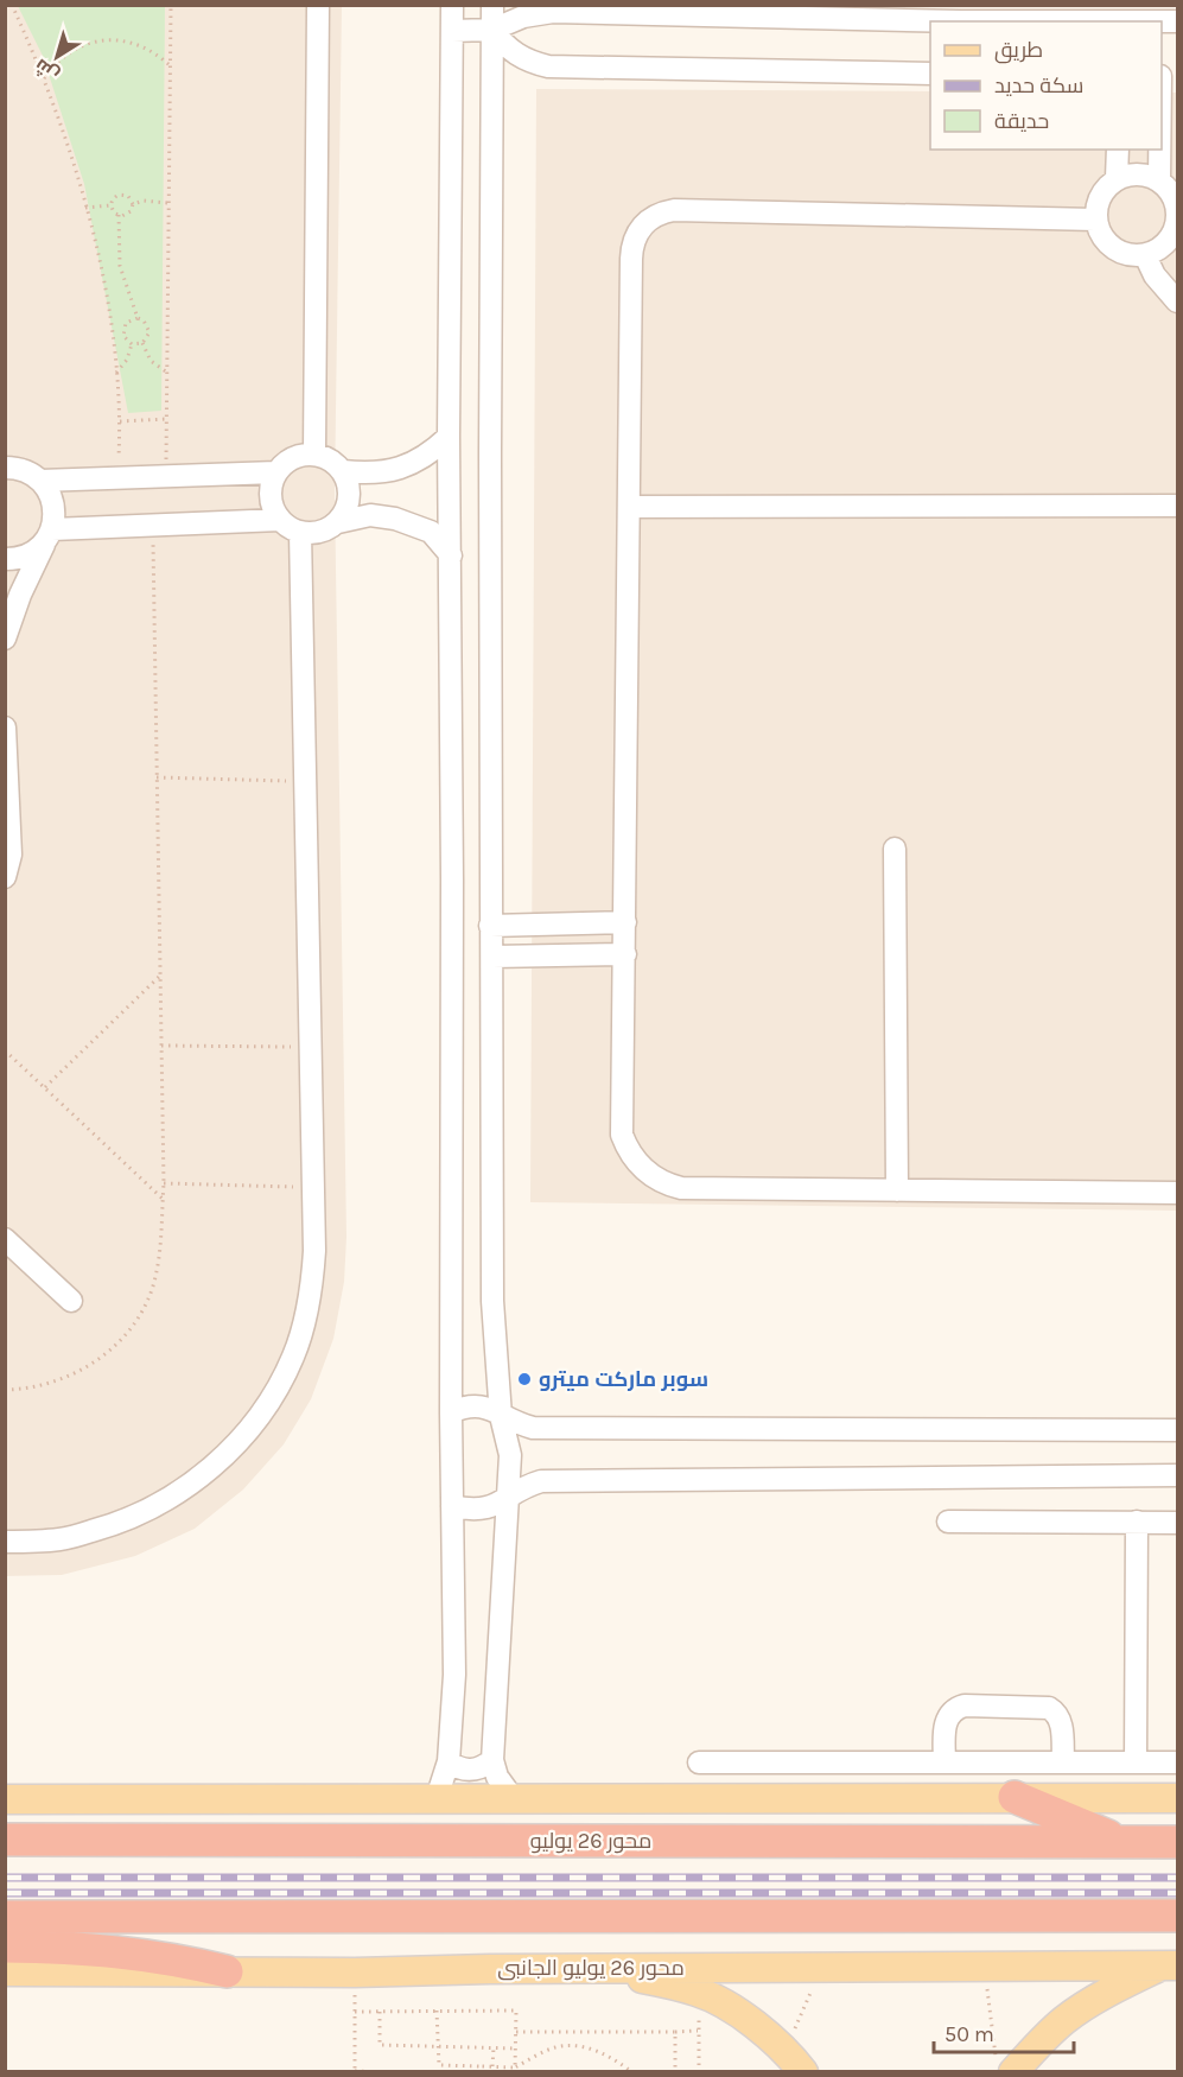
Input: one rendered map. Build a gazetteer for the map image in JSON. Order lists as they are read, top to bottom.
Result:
{
  "streets": {
    "highway": ["محور 26 يوليو"],
    "main road": ["محور 26 يوليو الجانبى"]
  },
  "places": ["سوبر ماركت ميترو"],
  "legend": ["طريق", "سكة حديد", "حديقة"],
  "scale_bar": "50 m",
  "north": "bottom left"
}
